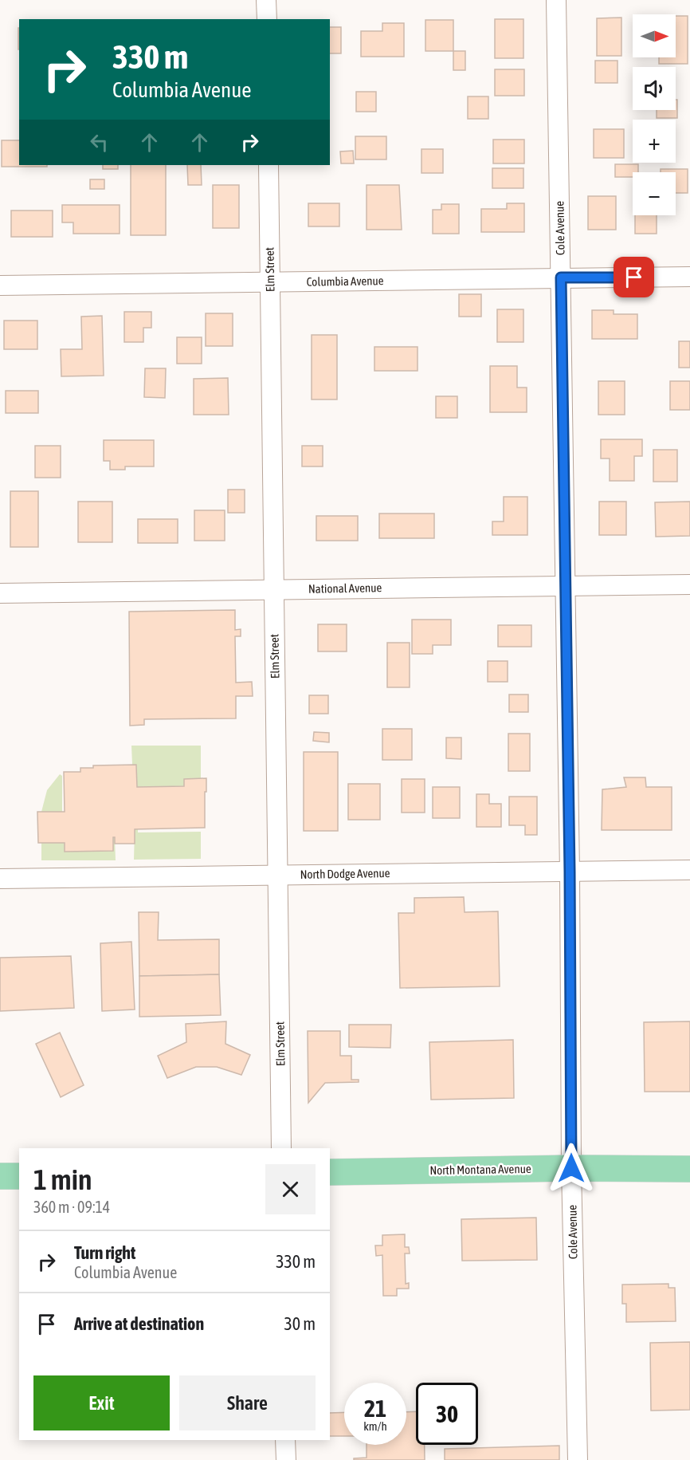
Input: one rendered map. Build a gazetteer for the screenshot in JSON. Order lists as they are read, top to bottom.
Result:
{
  "streets": {
    "main road": ["North Montana Avenue"],
    "street": [
      "Cole Avenue",
      "Elm Street",
      "Columbia Avenue",
      "National Avenue",
      "North Dodge Avenue"
    ]
  },
  "crossings": [
    ["Cole Avenue", "Columbia Avenue"],
    ["Cole Avenue", "National Avenue"],
    ["Cole Avenue", "North Dodge Avenue"],
    ["Cole Avenue", "North Montana Avenue"],
    ["Elm Street", "Columbia Avenue"],
    ["Elm Street", "National Avenue"],
    ["Elm Street", "North Dodge Avenue"]
  ],
  "north": "right",
  "page": {
    "map_buttons": ["+", "−"],
    "turn": ["330 m", "Columbia Avenue"],
    "heading": ["1 min", "360 m · 09:14"],
    "list": [
      {
        "name": "Turn right",
        "note": "Columbia Avenue",
        "value": "330 m"
      },
      {
        "name": "Arrive at destination",
        "value": "30 m"
      }
    ],
    "buttons": ["Exit", "Share"],
    "speed": "21 km/h",
    "limit": "30"
  }
}
